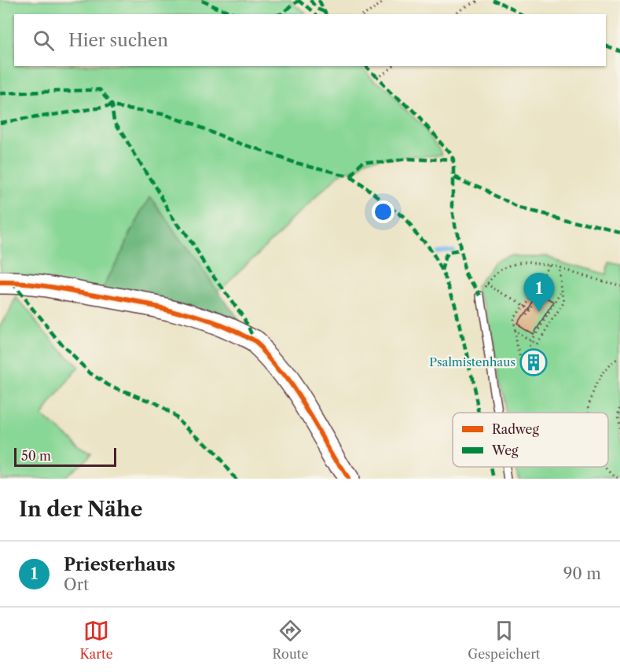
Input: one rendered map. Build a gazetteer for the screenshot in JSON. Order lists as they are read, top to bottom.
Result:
{
  "places": {
    "building": ["Psalmistenhaus"]
  },
  "legend": ["Radweg", "Weg"],
  "scale_bar": "50 m",
  "page": {
    "search": "Hier suchen",
    "pins": "1",
    "scale": "50 m",
    "heading": "In der Nähe",
    "list": [
      {
        "mark": "1",
        "name": "Priesterhaus",
        "note": "Ort",
        "value": "90 m"
      }
    ],
    "nav": ["Karte", "Route", "Gespeichert"]
  }
}
